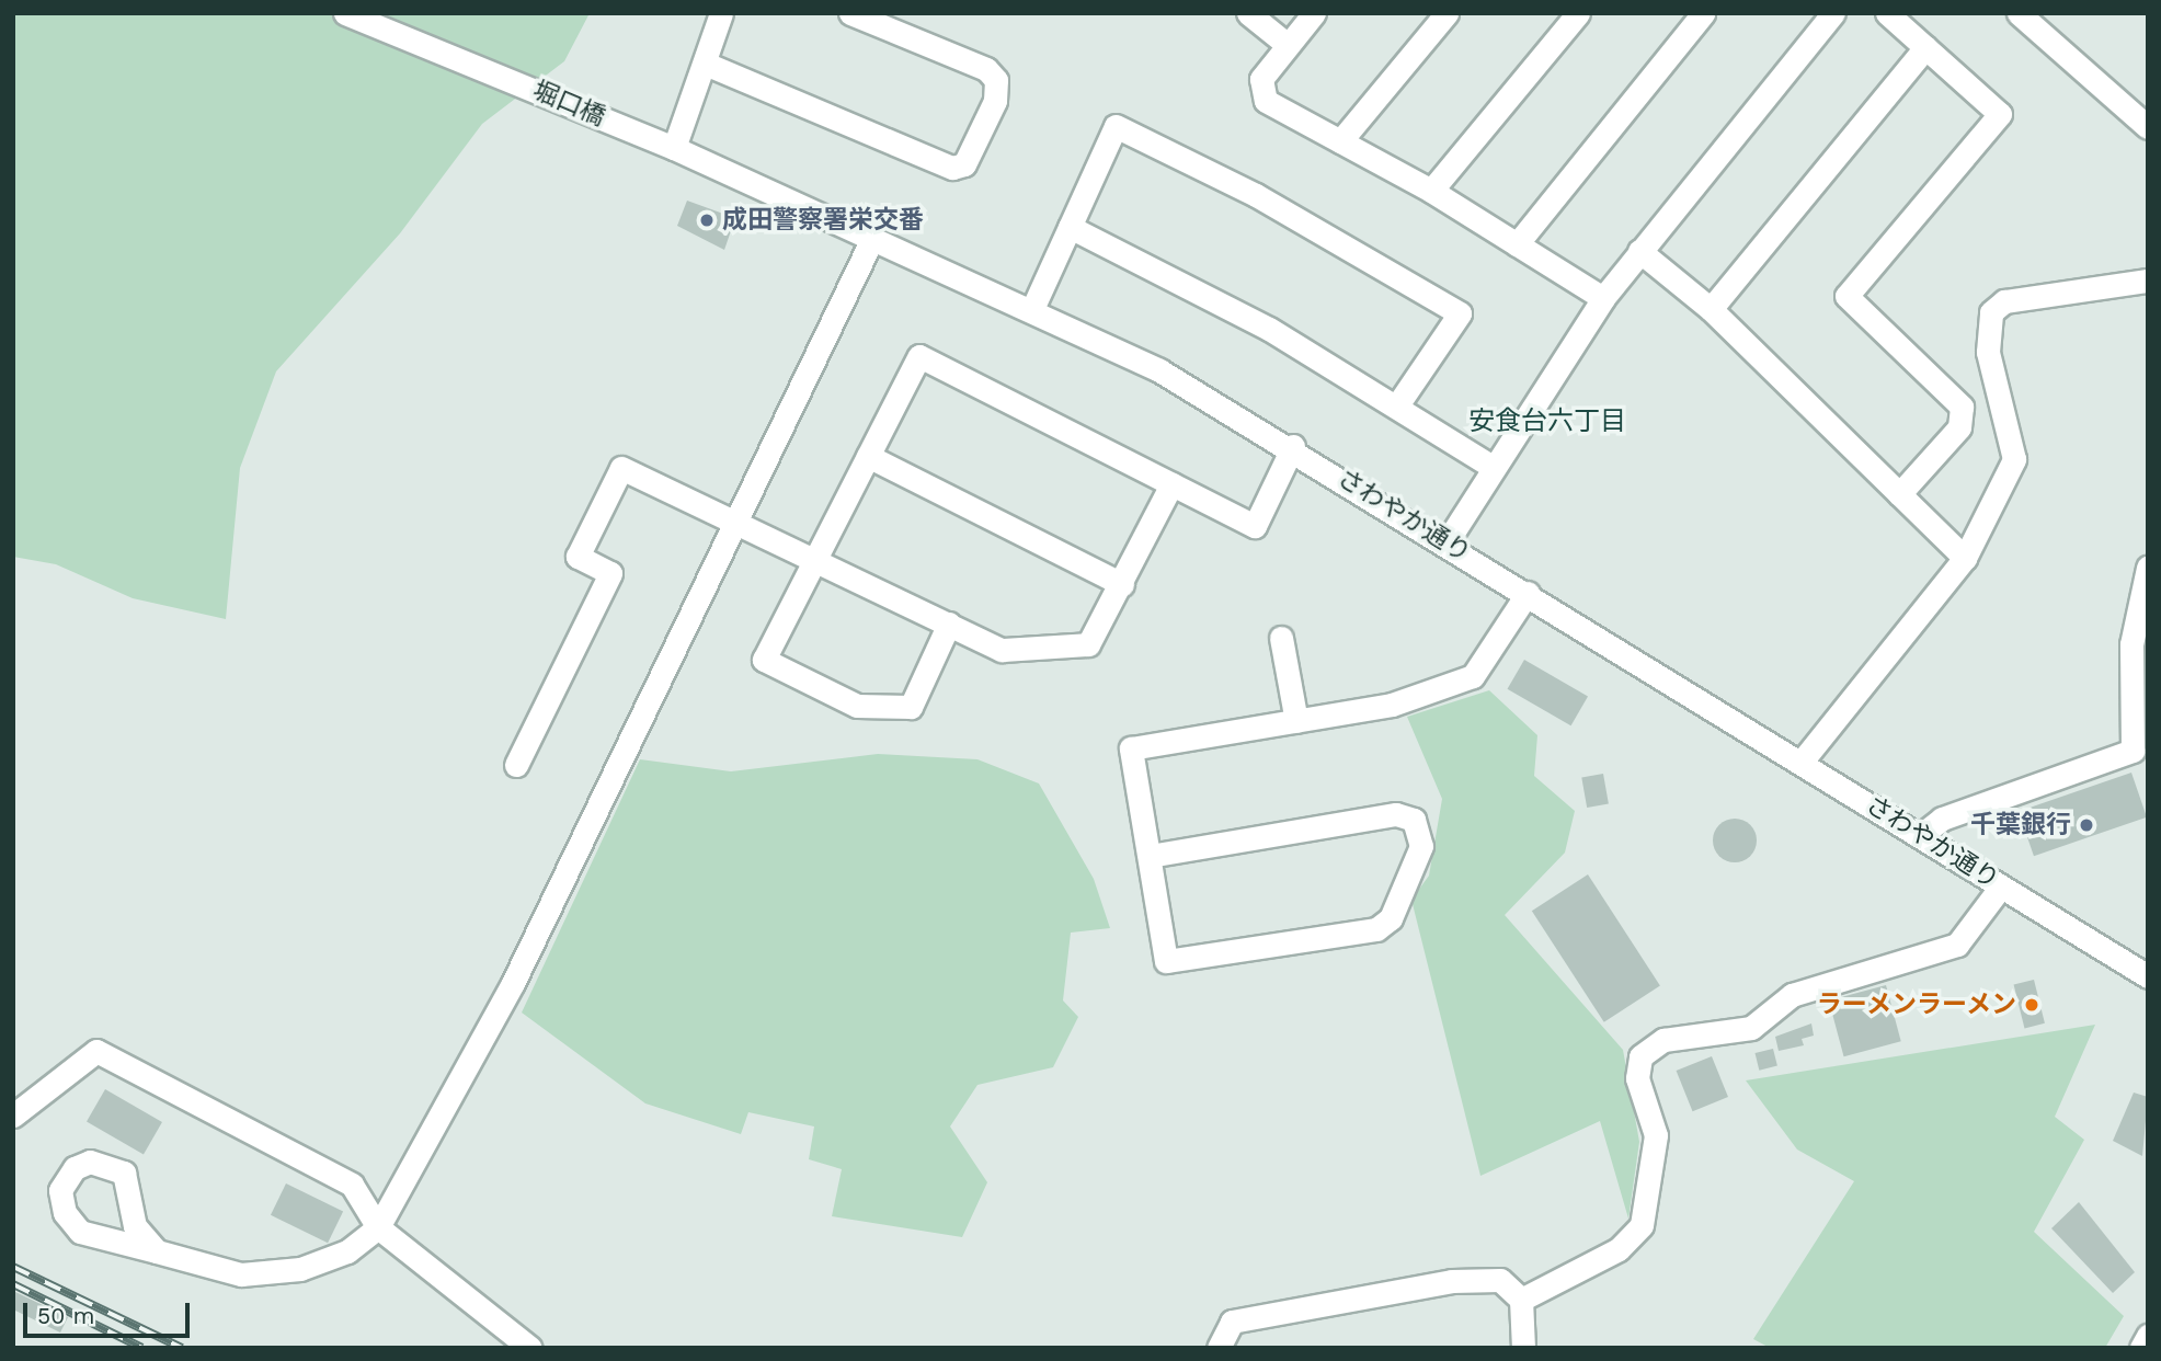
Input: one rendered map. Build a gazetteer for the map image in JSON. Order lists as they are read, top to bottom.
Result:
{
  "streets": {
    "street": ["堀口橋", "さわやか通り"]
  },
  "crossings": [
    ["堀口橋", "さわやか通り"]
  ],
  "districts": ["安食台六丁目"],
  "places": ["成田警察署栄交番", "千葉銀行", "ラーメンラーメン"],
  "scale_bar": "50 m"
}
